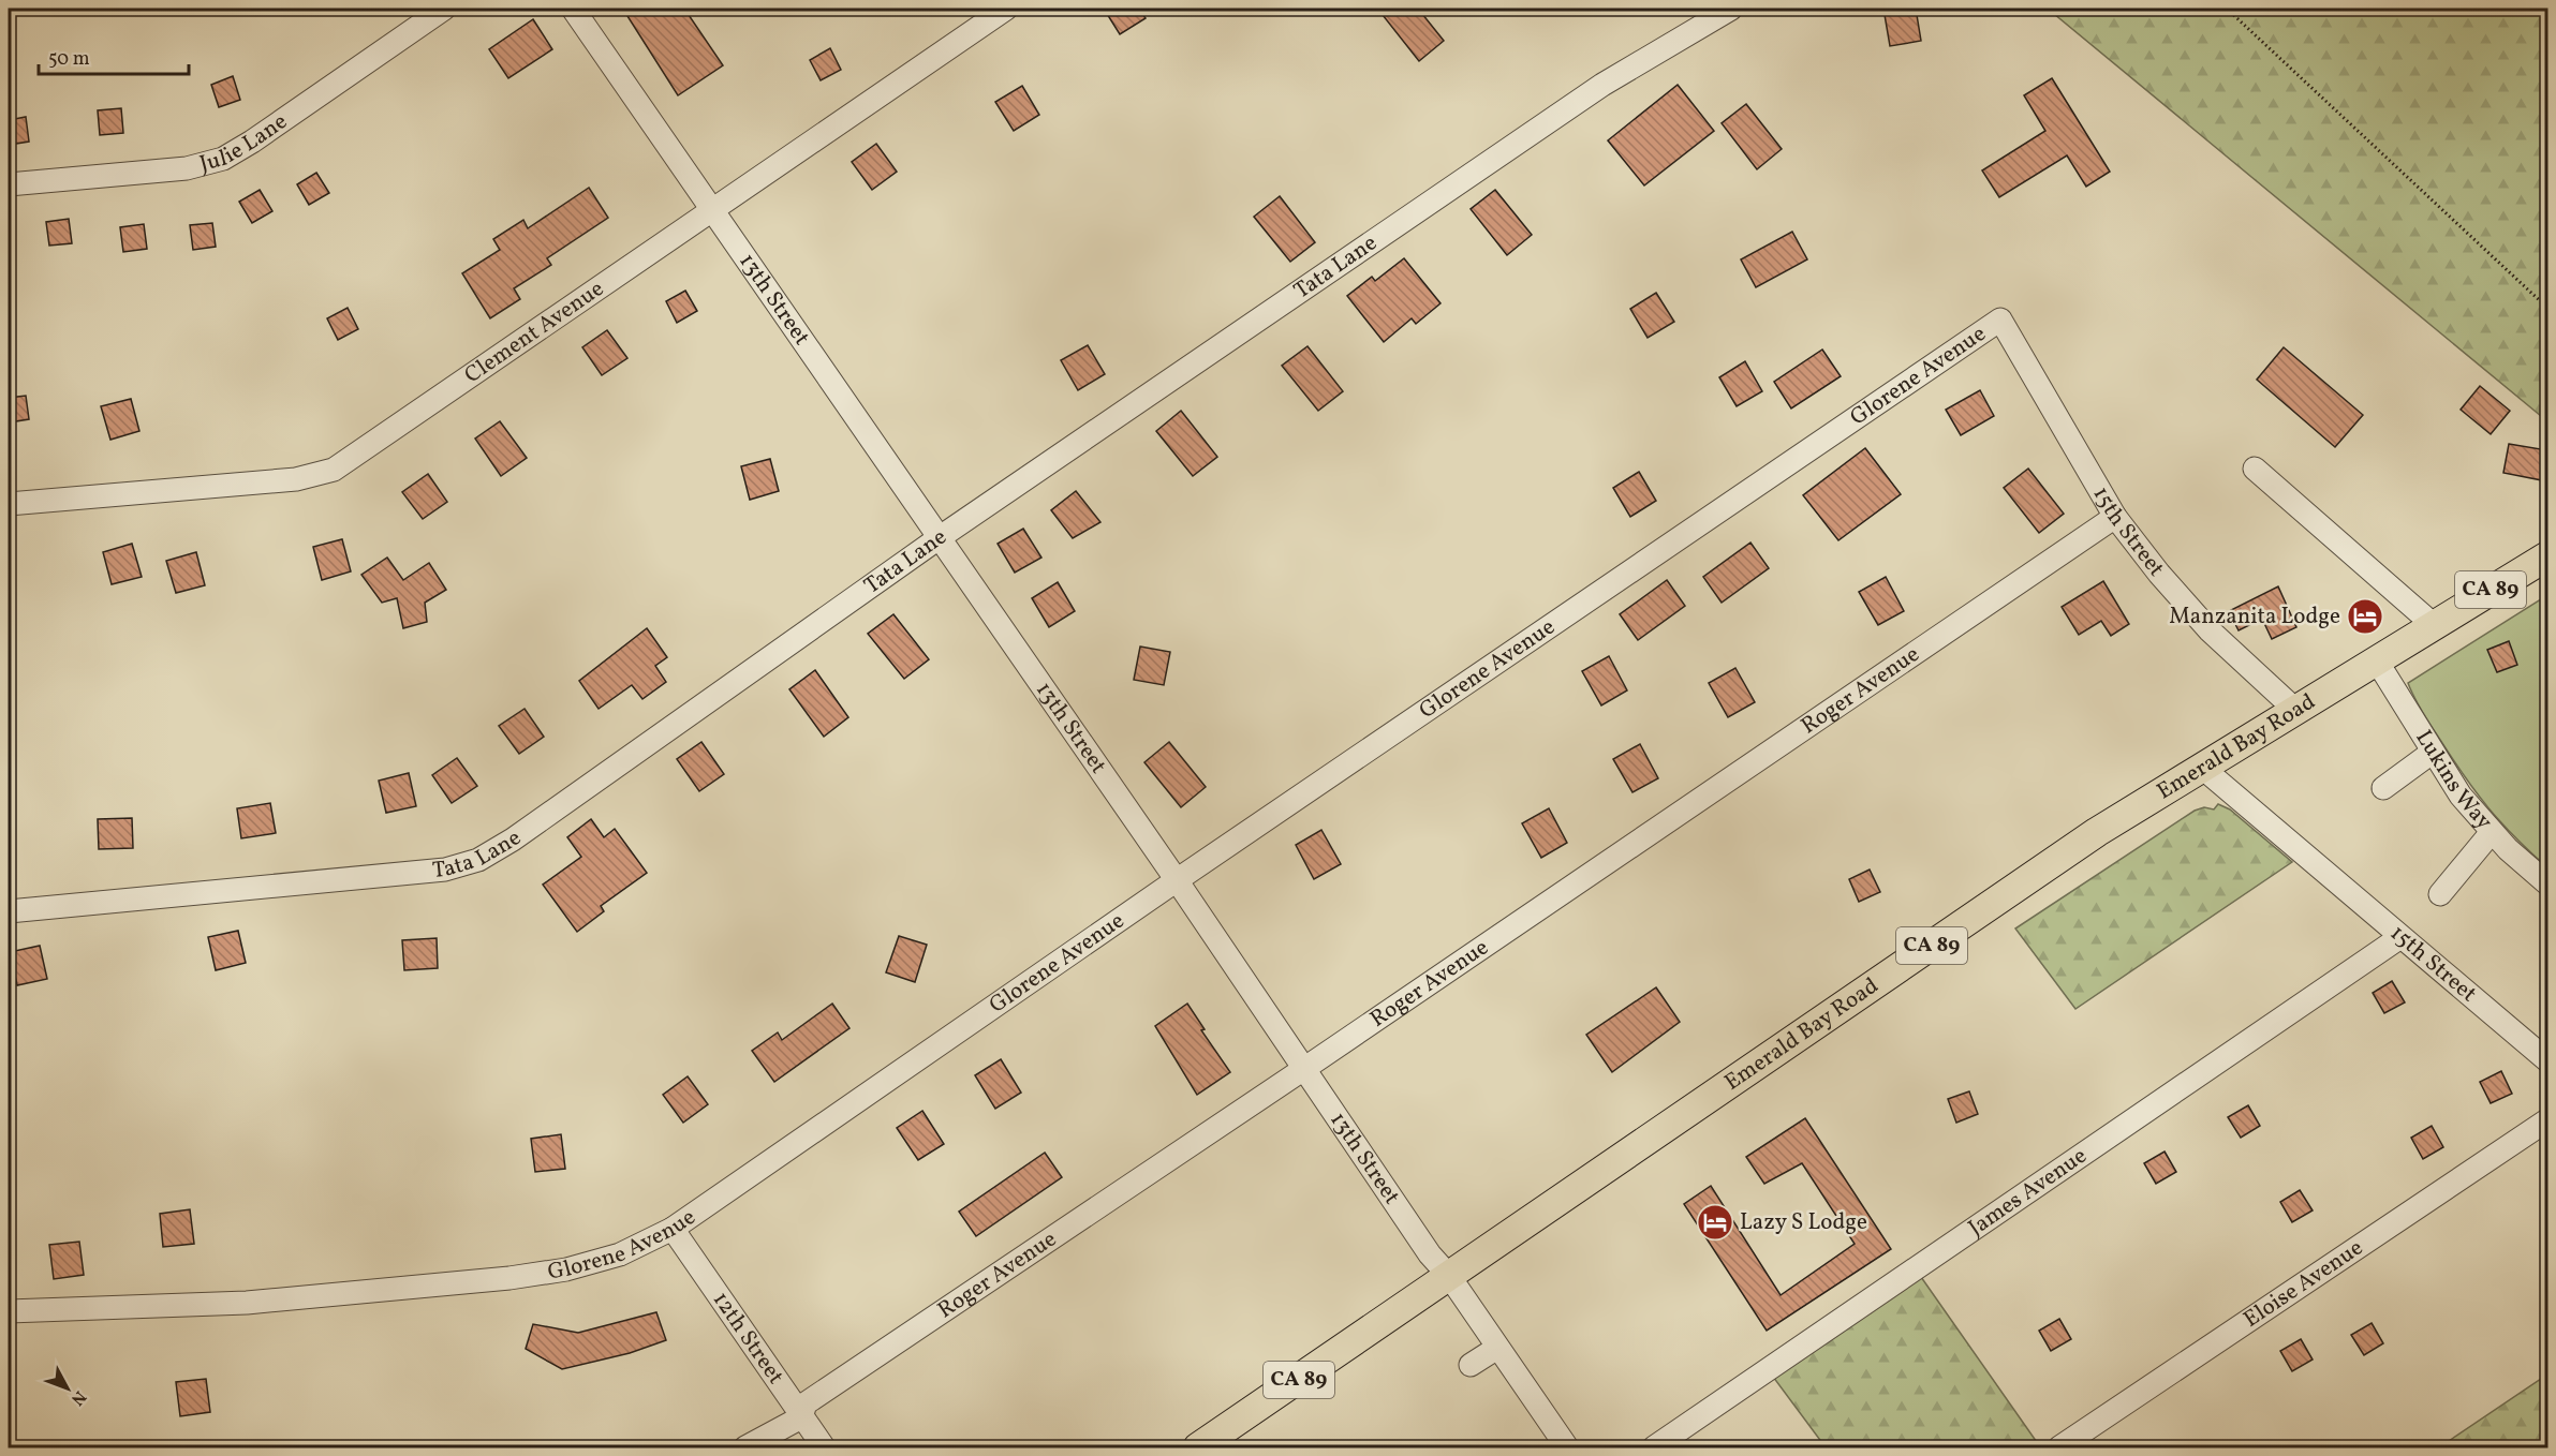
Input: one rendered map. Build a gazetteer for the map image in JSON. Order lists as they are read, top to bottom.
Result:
{
  "streets": {
    "main road": ["CA 89", "Emerald Bay Road"],
    "street": [
      "Julie Lane",
      "Tata Lane",
      "13th Street",
      "Clement Avenue",
      "Glorene Avenue",
      "15th Street",
      "Roger Avenue",
      "Lukins Way",
      "James Avenue",
      "Eloise Avenue",
      "12th Street"
    ]
  },
  "crossings": [
    ["Tata Lane", "13th Street"],
    ["13th Street", "Clement Avenue"],
    ["13th Street", "Glorene Avenue"],
    ["13th Street", "Roger Avenue"],
    ["13th Street", "Emerald Bay Road"],
    ["Glorene Avenue", "15th Street"],
    ["Glorene Avenue", "12th Street"],
    ["15th Street", "Roger Avenue"],
    ["15th Street", "Emerald Bay Road"],
    ["15th Street", "James Avenue"],
    ["Roger Avenue", "12th Street"],
    ["Emerald Bay Road", "Lukins Way"]
  ],
  "places": {
    "hotel": ["Manzanita Lodge", "Lazy S Lodge"]
  },
  "scale_bar": "50 m",
  "north": "bottom right"
}
